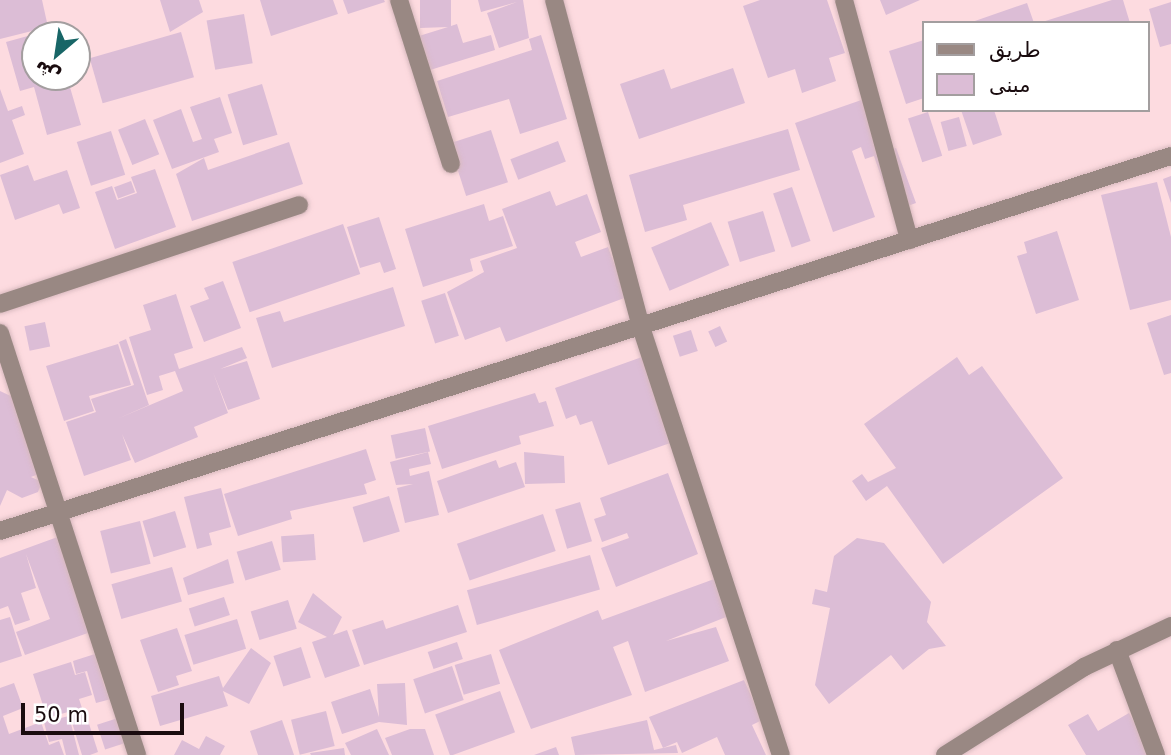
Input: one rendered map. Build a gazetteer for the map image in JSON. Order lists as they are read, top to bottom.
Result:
{
  "legend": ["طريق", "مبنى"],
  "scale_bar": "50 m",
  "north": "bottom left"
}
